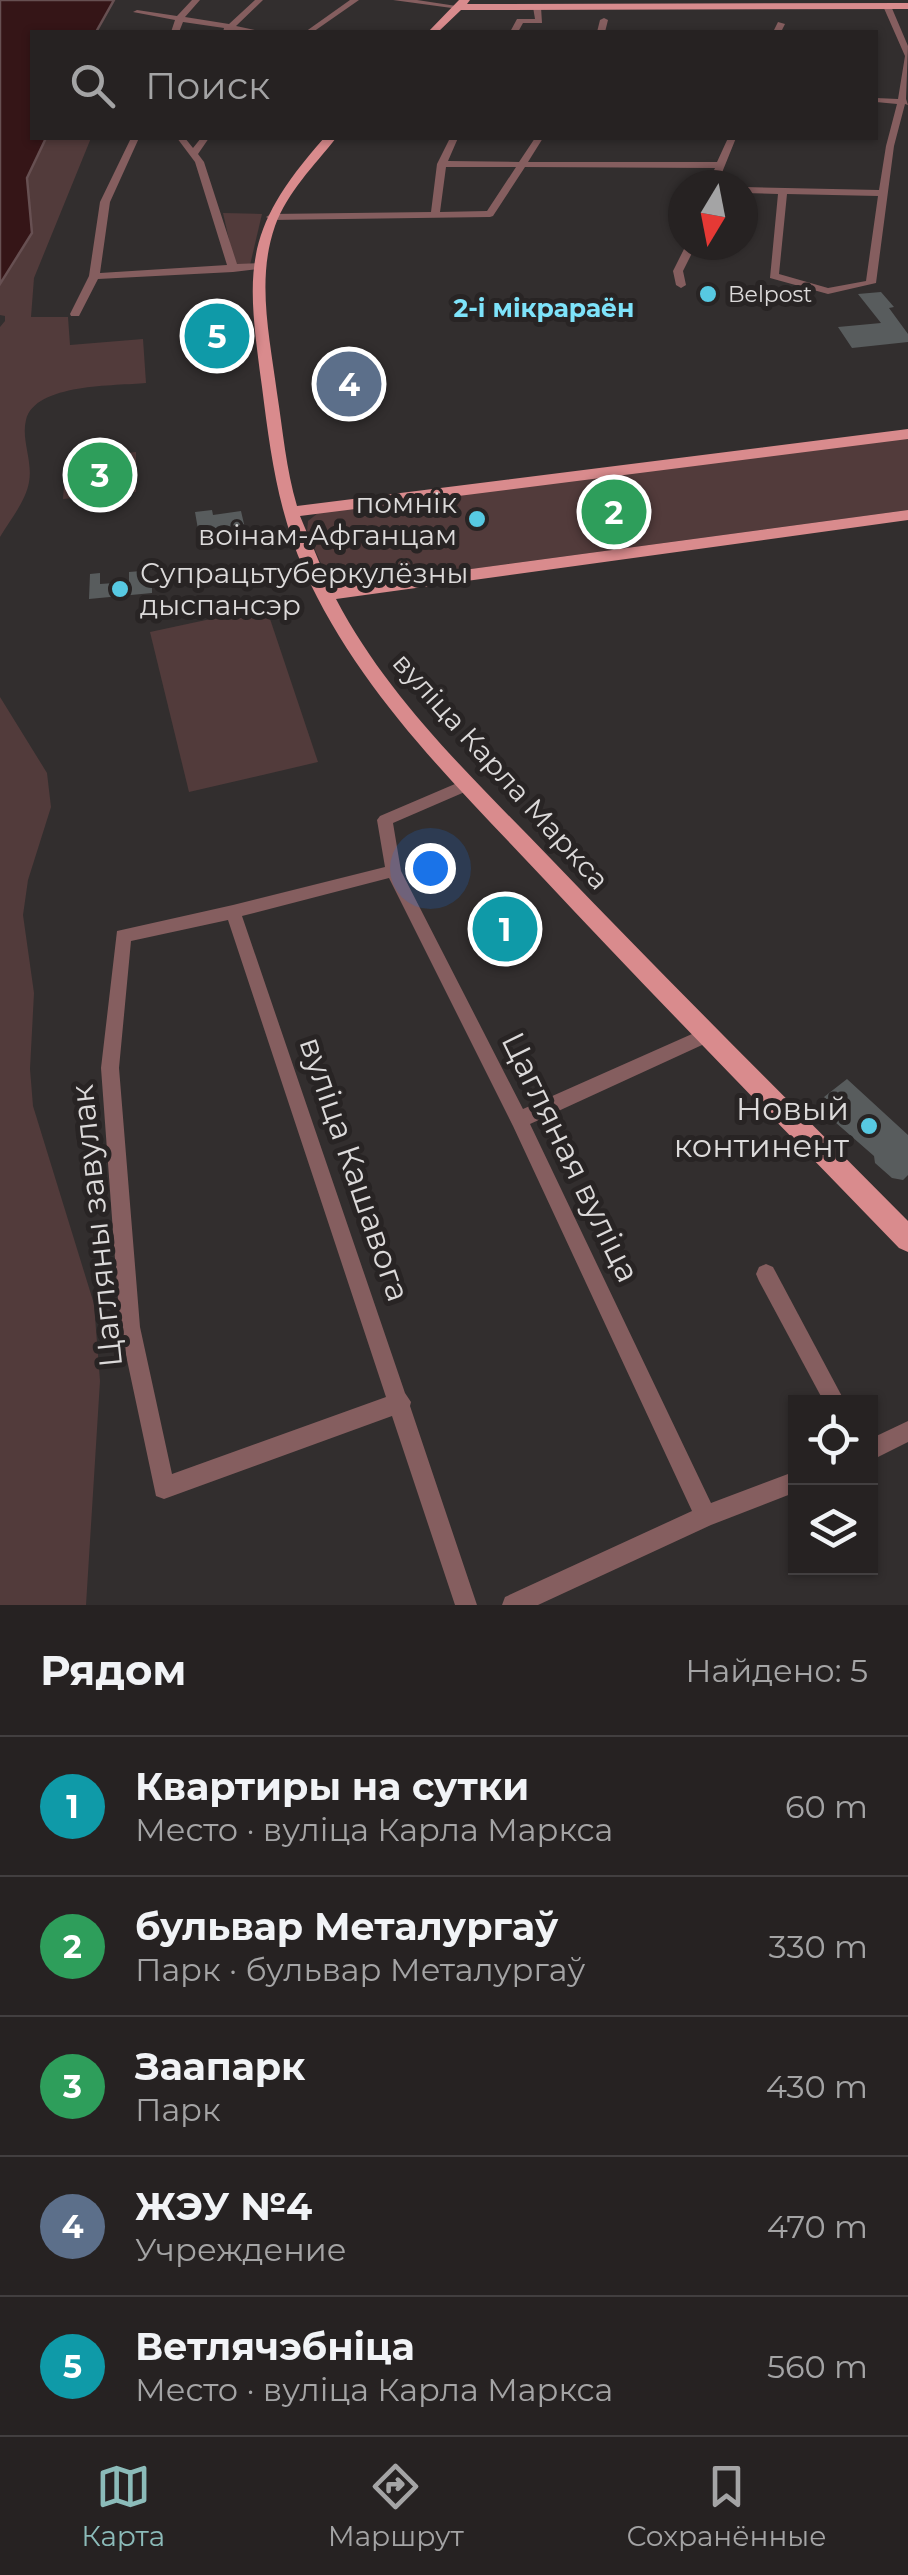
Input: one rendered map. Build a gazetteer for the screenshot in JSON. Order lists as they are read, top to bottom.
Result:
{
  "streets": {
    "main road": ["вуліца Карла Маркса"],
    "street": ["Цагляная вуліца", "вуліца Кашавога", "Цагляны завулак"]
  },
  "crossings": [
    ["вуліца Карла Маркса", "Цагляная вуліца"],
    ["вуліца Кашавога", "Цагляны завулак"]
  ],
  "districts": ["2-і мікрараён"],
  "places": [
    "Belpost",
    "помнік воінам-Афганцам",
    "Супрацьтуберкулёзны дыспансэр",
    "Новый континент"
  ],
  "north": "bottom",
  "page": {
    "search": "Поиск",
    "pins": [
      "5",
      "4",
      "3",
      "2",
      "1"
    ],
    "heading": ["Рядом", "Найдено: 5"],
    "list": [
      {
        "mark": "1",
        "name": "Квартиры на сутки",
        "note": "Место · вуліца Карла Маркса",
        "value": "60 m"
      },
      {
        "mark": "2",
        "name": "бульвар Металургаў",
        "note": "Парк · бульвар Металургаў",
        "value": "330 m"
      },
      {
        "mark": "3",
        "name": "Заапарк",
        "note": "Парк",
        "value": "430 m"
      },
      {
        "mark": "4",
        "name": "ЖЭУ №4",
        "note": "Учреждение",
        "value": "470 m"
      },
      {
        "mark": "5",
        "name": "Ветлячэбніца",
        "note": "Место · вуліца Карла Маркса",
        "value": "560 m"
      }
    ],
    "nav": ["Карта", "Маршрут", "Сохранённые"]
  }
}
